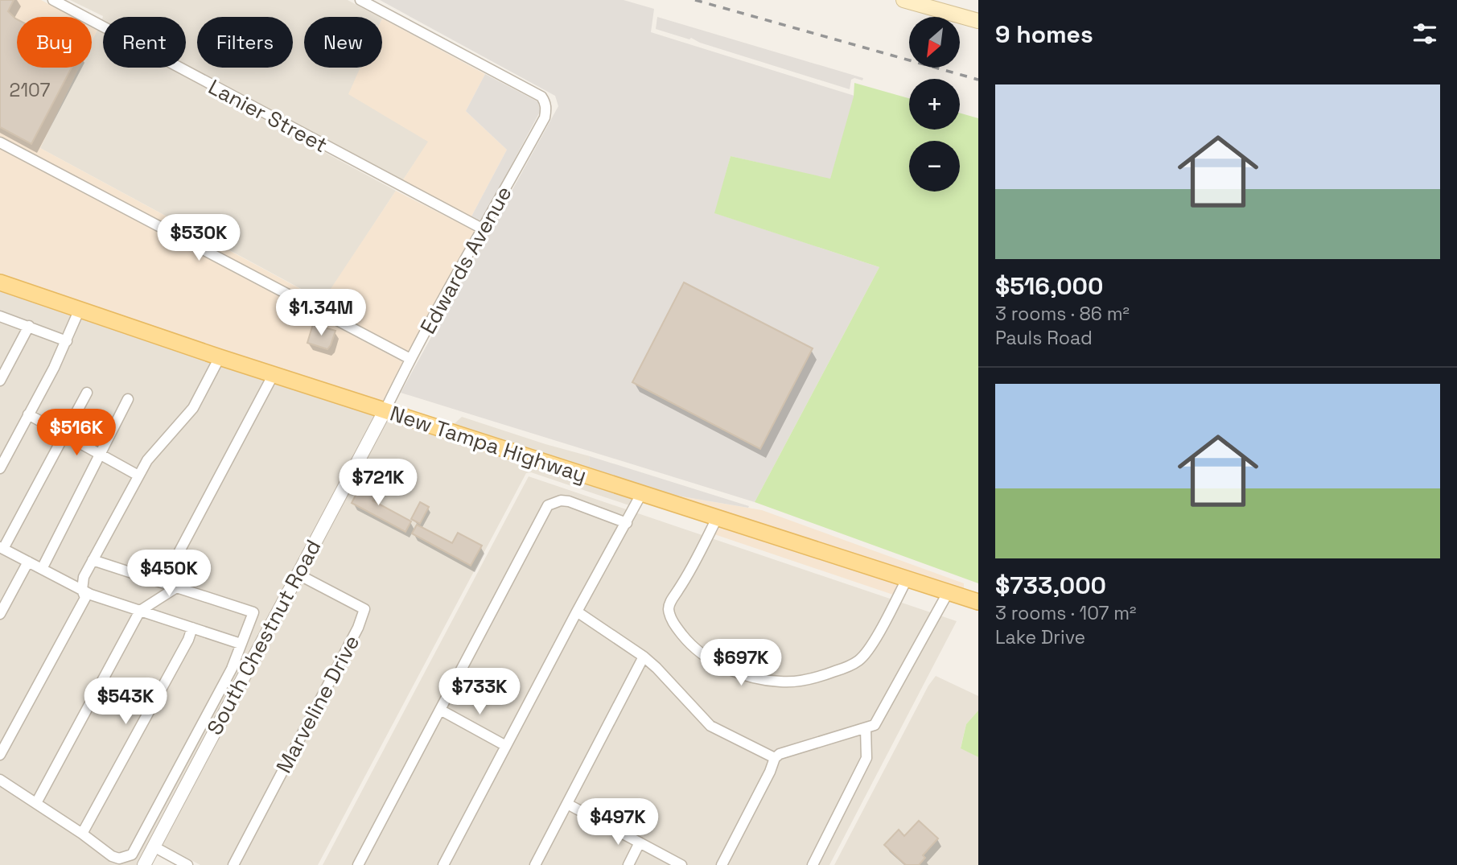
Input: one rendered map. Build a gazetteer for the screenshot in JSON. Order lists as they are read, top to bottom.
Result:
{
  "streets": {
    "main road": ["New Tampa Highway"],
    "street": [
      "Lanier Street",
      "Edwards Avenue",
      "South Chestnut Road",
      "Marveline Drive"
    ]
  },
  "crossings": [
    ["Lanier Street", "Edwards Avenue"],
    ["Edwards Avenue", "New Tampa Highway"],
    ["Edwards Avenue", "South Chestnut Road"],
    ["New Tampa Highway", "South Chestnut Road"],
    ["South Chestnut Road", "Marveline Drive"]
  ],
  "house_numbers": ["2107"],
  "north": "bottom left",
  "page": {
    "heading": "9 homes",
    "map_buttons": ["+", "−"],
    "chip": [
      "Buy",
      "Rent",
      "Filters",
      "New"
    ],
    "list": [
      {
        "name": "$516,000",
        "note": "3 rooms · 86 m² · Pauls Road"
      },
      {
        "name": "$733,000",
        "note": "3 rooms · 107 m² · Lake Drive"
      }
    ],
    "price": [
      "$530K",
      "$1.34M",
      "$516K",
      "$721K",
      "$450K",
      "$697K",
      "$733K",
      "$543K",
      "$497K"
    ]
  }
}
